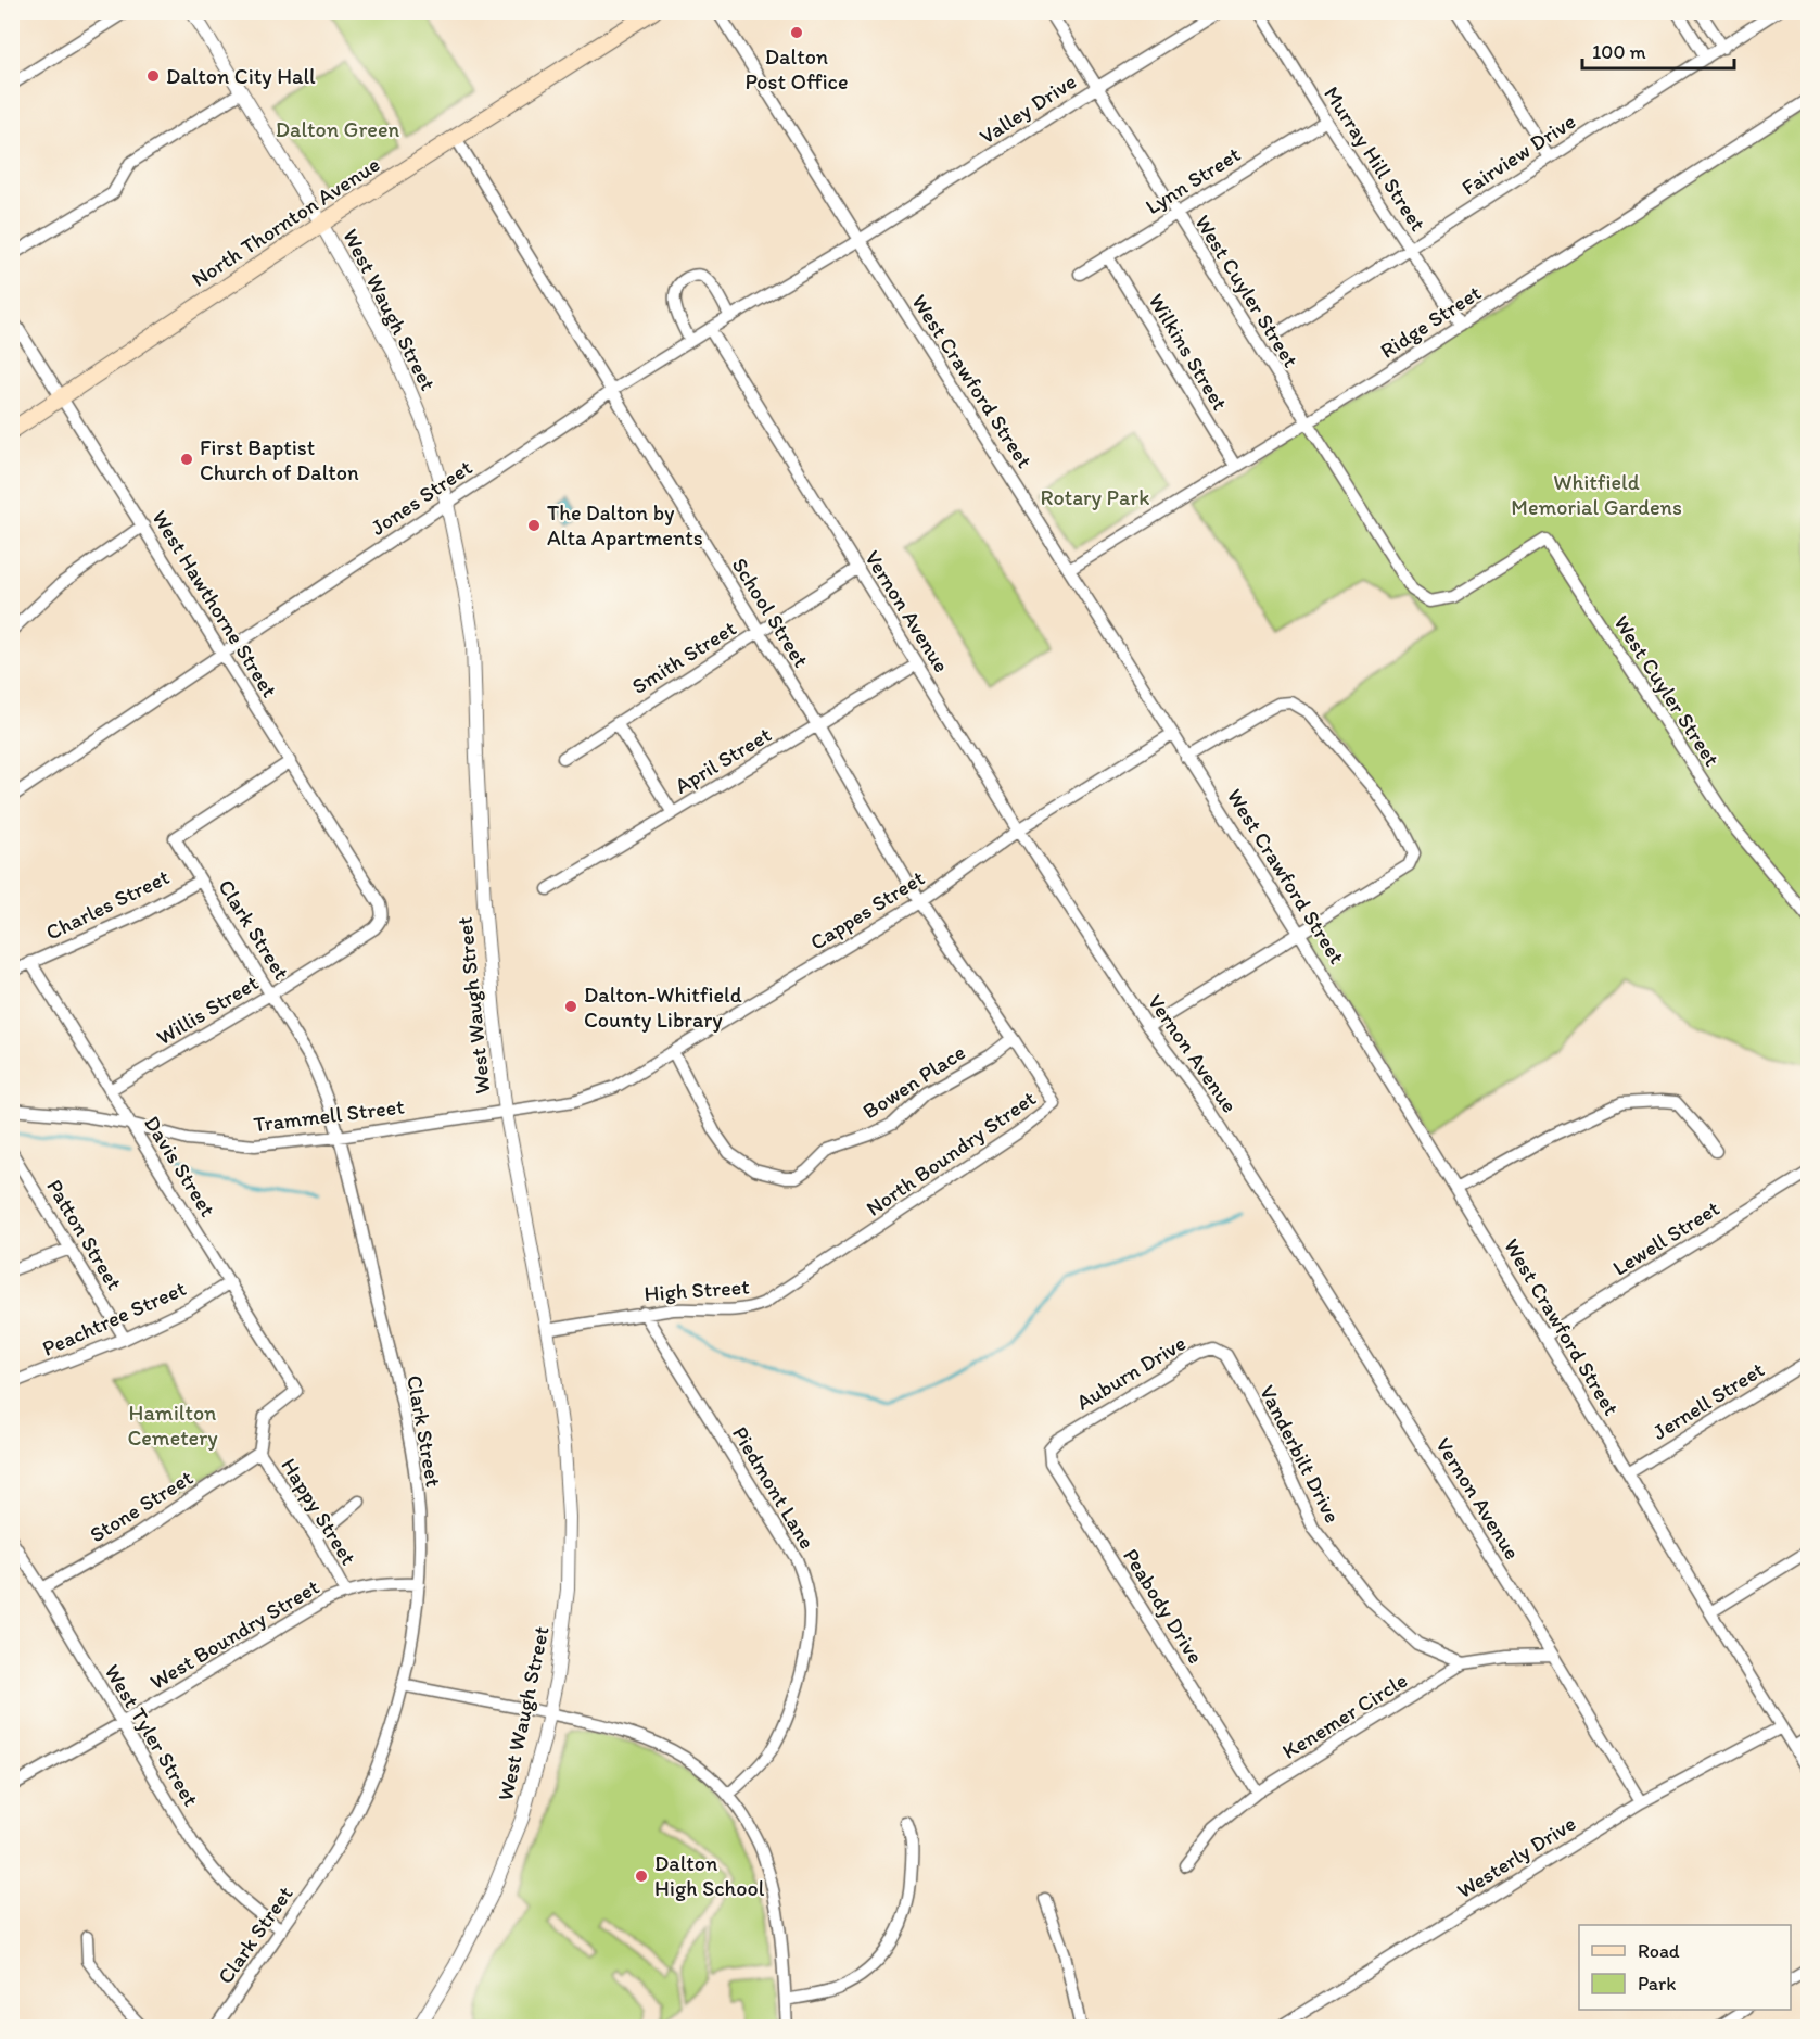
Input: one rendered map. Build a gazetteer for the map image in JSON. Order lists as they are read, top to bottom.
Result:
{
  "streets": {
    "main road": ["North Thornton Avenue"],
    "street": [
      "Valley Drive",
      "Fairview Drive",
      "Murray Hill Street",
      "Lynn Street",
      "West Cuyler Street",
      "West Waugh Street",
      "Ridge Street",
      "Wilkins Street",
      "West Crawford Street",
      "Jones Street",
      "West Hawthorne Street",
      "Vernon Avenue",
      "School Street",
      "Smith Street",
      "April Street",
      "Charles Street",
      "Cappes Street",
      "Clark Street",
      "Willis Street",
      "Bowen Place",
      "Trammell Street",
      "North Boundry Street",
      "Davis Street",
      "Patton Street",
      "Lewell Street",
      "High Street",
      "Peachtree Street",
      "Auburn Drive",
      "Jernell Street",
      "Vanderbilt Drive",
      "Piedmont Lane",
      "Stone Street",
      "Happy Street",
      "Peabody Drive",
      "West Boundry Street",
      "Kenemer Circle",
      "West Tyler Street",
      "Westerly Drive"
    ]
  },
  "crossings": [
    ["Valley Drive", "West Cuyler Street"],
    ["Valley Drive", "West Crawford Street"],
    ["Valley Drive", "Jones Street"],
    ["Fairview Drive", "Murray Hill Street"],
    ["Murray Hill Street", "Lynn Street"],
    ["Murray Hill Street", "Ridge Street"],
    ["Lynn Street", "West Cuyler Street"],
    ["Lynn Street", "Wilkins Street"],
    ["North Thornton Avenue", "West Waugh Street"],
    ["North Thornton Avenue", "West Hawthorne Street"],
    ["North Thornton Avenue", "School Street"],
    ["West Cuyler Street", "Ridge Street"],
    ["West Waugh Street", "Jones Street"],
    ["West Waugh Street", "Trammell Street"],
    ["West Waugh Street", "High Street"],
    ["Ridge Street", "Wilkins Street"],
    ["Ridge Street", "West Crawford Street"],
    ["West Crawford Street", "Jones Street"],
    ["West Crawford Street", "Cappes Street"],
    ["West Crawford Street", "Lewell Street"],
    ["West Crawford Street", "Jernell Street"],
    ["West Crawford Street", "Westerly Drive"],
    ["Jones Street", "West Hawthorne Street"],
    ["Jones Street", "Vernon Avenue"],
    ["Jones Street", "School Street"],
    ["West Hawthorne Street", "Clark Street"],
    ["West Hawthorne Street", "Willis Street"],
    ["Vernon Avenue", "Smith Street"],
    ["Vernon Avenue", "April Street"],
    ["Vernon Avenue", "Cappes Street"],
    ["Vernon Avenue", "Kenemer Circle"],
    ["Vernon Avenue", "Westerly Drive"],
    ["School Street", "Smith Street"],
    ["School Street", "April Street"],
    ["School Street", "Cappes Street"],
    ["School Street", "Bowen Place"],
    ["School Street", "North Boundry Street"],
    ["Charles Street", "Clark Street"],
    ["Charles Street", "Davis Street"],
    ["Cappes Street", "Bowen Place"],
    ["Cappes Street", "Trammell Street"],
    ["Clark Street", "Willis Street"],
    ["Clark Street", "Trammell Street"],
    ["Clark Street", "West Boundry Street"],
    ["Clark Street", "West Tyler Street"],
    ["Willis Street", "Davis Street"],
    ["Trammell Street", "Davis Street"],
    ["North Boundry Street", "High Street"],
    ["Davis Street", "Peachtree Street"],
    ["Davis Street", "Stone Street"],
    ["Davis Street", "Happy Street"],
    ["Patton Street", "Peachtree Street"],
    ["High Street", "Piedmont Lane"],
    ["Auburn Drive", "Vanderbilt Drive"],
    ["Auburn Drive", "Peabody Drive"],
    ["Vanderbilt Drive", "Kenemer Circle"],
    ["Stone Street", "Happy Street"],
    ["Stone Street", "West Tyler Street"],
    ["Happy Street", "West Boundry Street"],
    ["Peabody Drive", "Kenemer Circle"],
    ["West Boundry Street", "West Tyler Street"]
  ],
  "parks": [
    "Dalton Green",
    "Whitfield Memorial Gardens",
    "Rotary Park",
    "Hamilton Cemetery"
  ],
  "places": [
    "Dalton Post Office",
    "Dalton City Hall",
    "First Baptist Church of Dalton",
    "The Dalton by Alta Apartments",
    "Dalton-Whitfield County Library",
    "Dalton High School"
  ],
  "legend": ["Road", "Park"],
  "scale_bar": "100 m"
}
